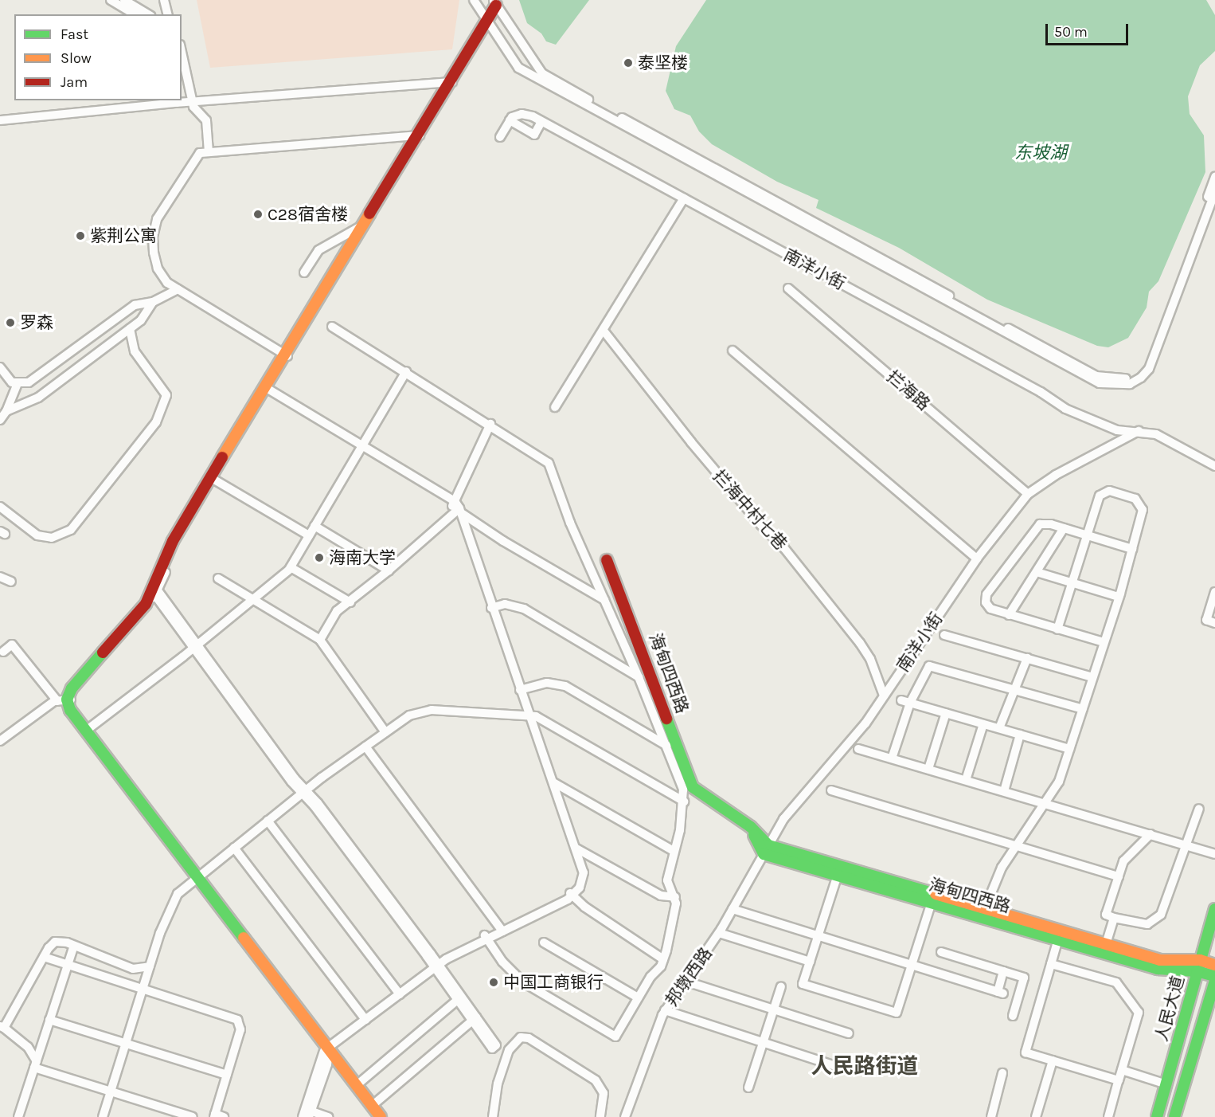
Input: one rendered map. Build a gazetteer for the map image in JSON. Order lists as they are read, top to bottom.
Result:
{
  "streets": {
    "street": [
      "南洋小街",
      "拦海路",
      "拦海中村七巷",
      "海甸四西路",
      "邦墩西路",
      "人民大道"
    ]
  },
  "crossings": [
    ["南洋小街", "拦海路"],
    ["南洋小街", "拦海中村七巷"],
    ["南洋小街", "海甸四西路"],
    ["南洋小街", "邦墩西路"],
    ["海甸四西路", "邦墩西路"],
    ["海甸四西路", "人民大道"]
  ],
  "districts": ["人民路街道"],
  "water": ["东坡湖"],
  "places": [
    "泰坚楼",
    "C28宿舍楼",
    "紫荆公寓",
    "罗森",
    "海南大学",
    "中国工商银行"
  ],
  "legend": ["Fast", "Slow", "Jam"],
  "scale_bar": "50 m"
}
